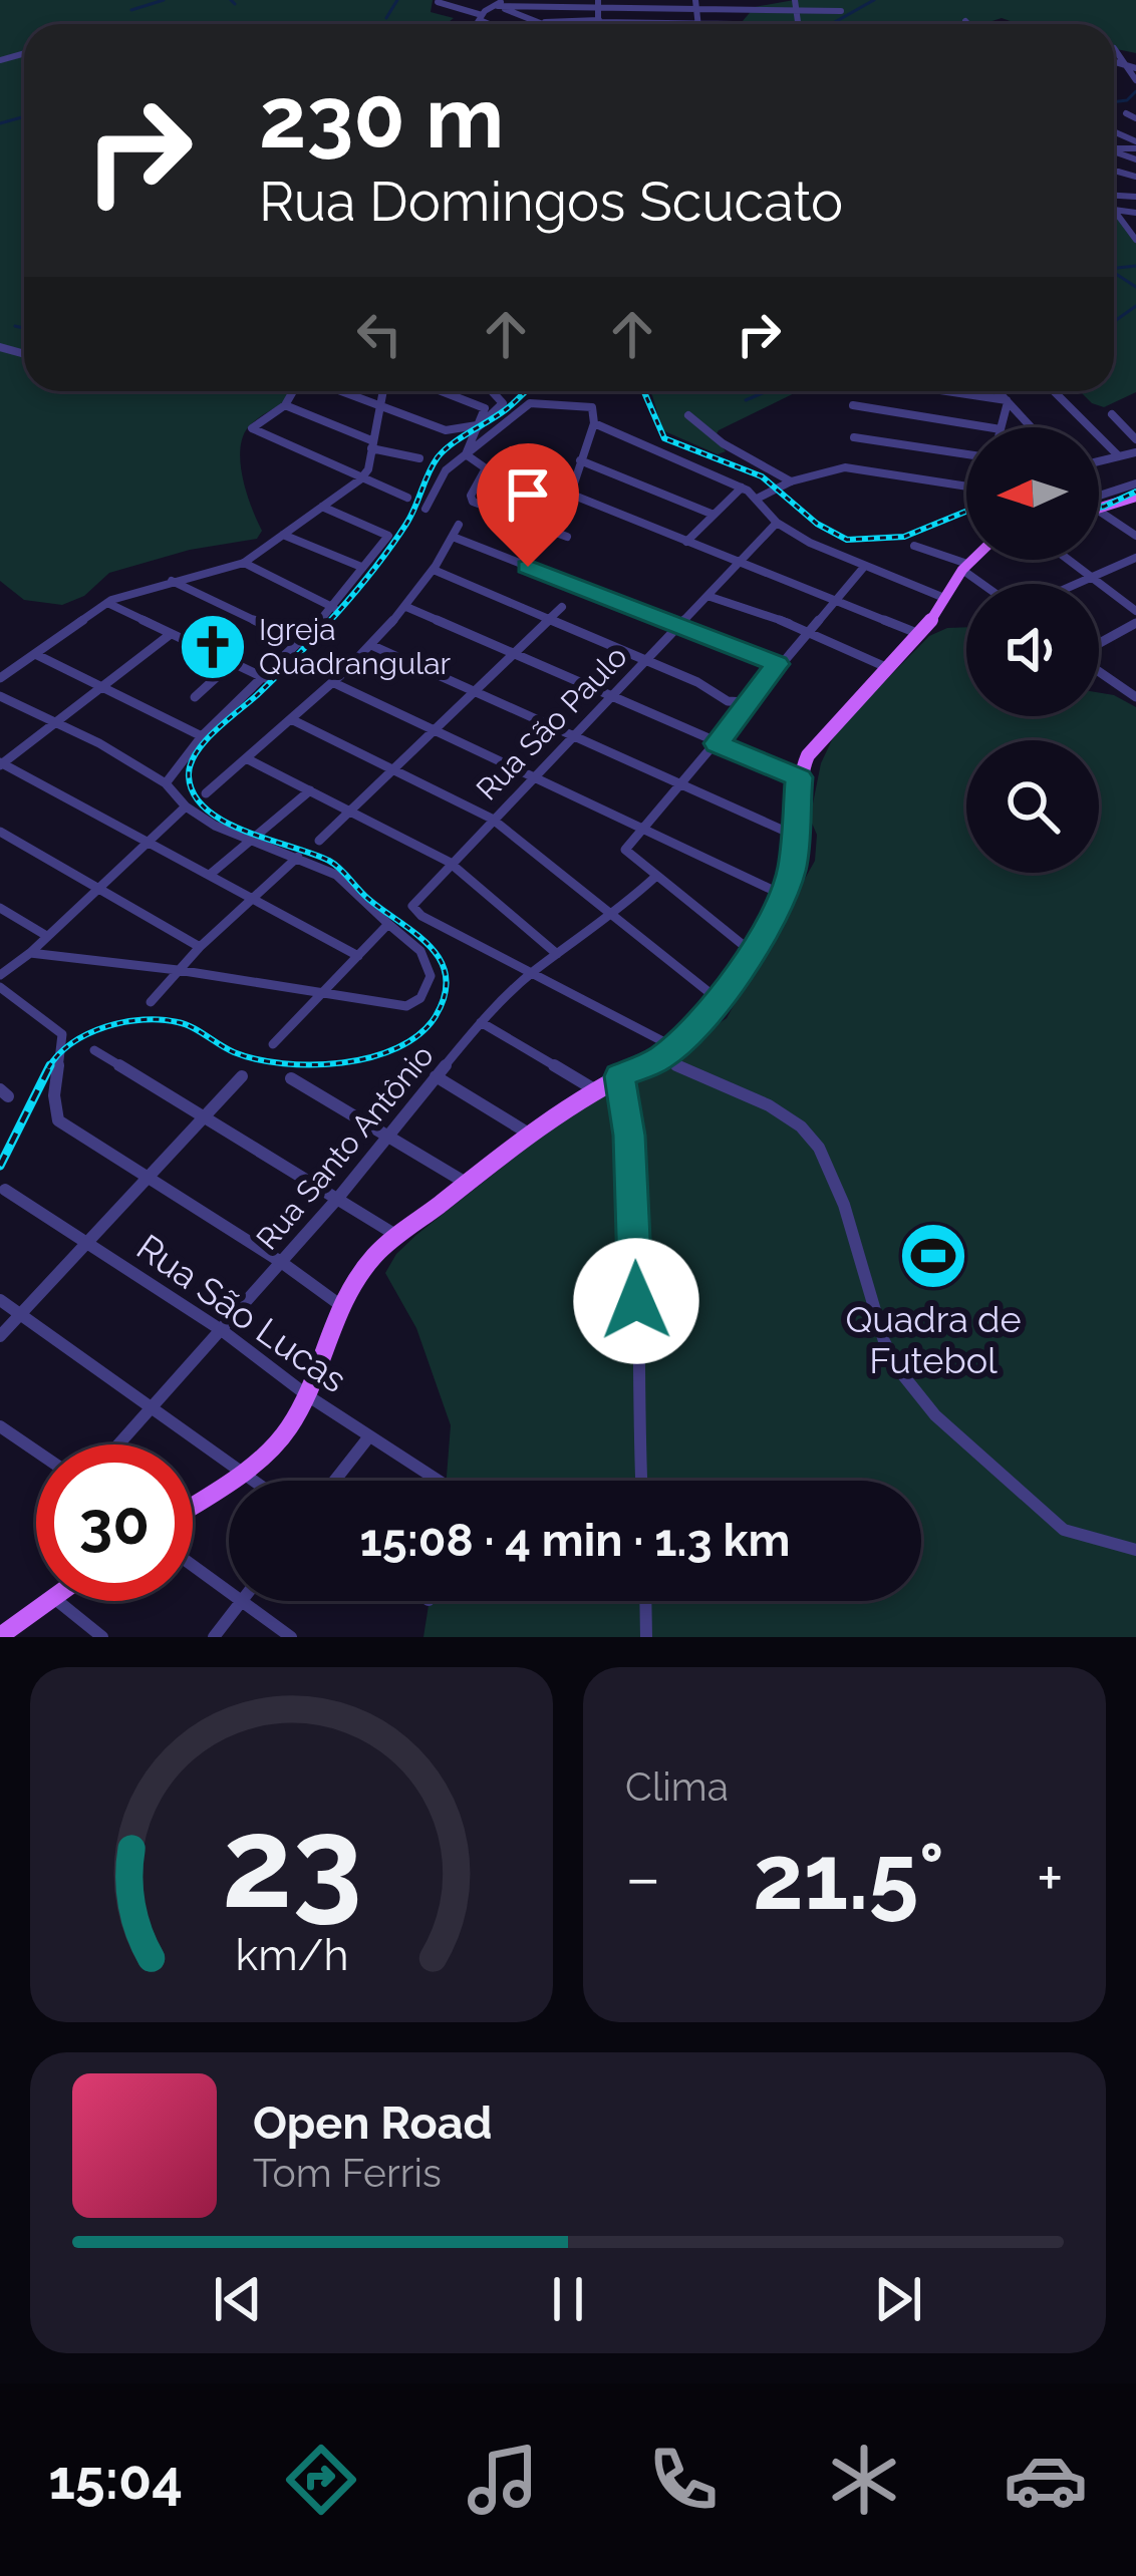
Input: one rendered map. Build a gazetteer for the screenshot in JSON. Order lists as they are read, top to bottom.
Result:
{
  "streets": {
    "street": ["Rua São Paulo", "Rua Santo Antônio", "Rua São Lucas"]
  },
  "crossings": [
    ["Rua São Paulo", "Rua Santo Antônio"],
    ["Rua Santo Antônio", "Rua São Lucas"]
  ],
  "places": {
    "church": ["Igreja Quadrangular"],
    "sports": ["Quadra de Futebol"]
  },
  "north": "left",
  "page": {
    "turn": ["230 m", "Rua Domingos Scucato"],
    "limit": "30",
    "trip": "15:08 · 4 min · 1.3 km",
    "tile": "Clima",
    "heat": ["−", "21.5°", "+"],
    "song": ["Open Road", "Tom Ferris"],
    "tabs": "15:04",
    "gauge": ["23", "km/h"]
  }
}
